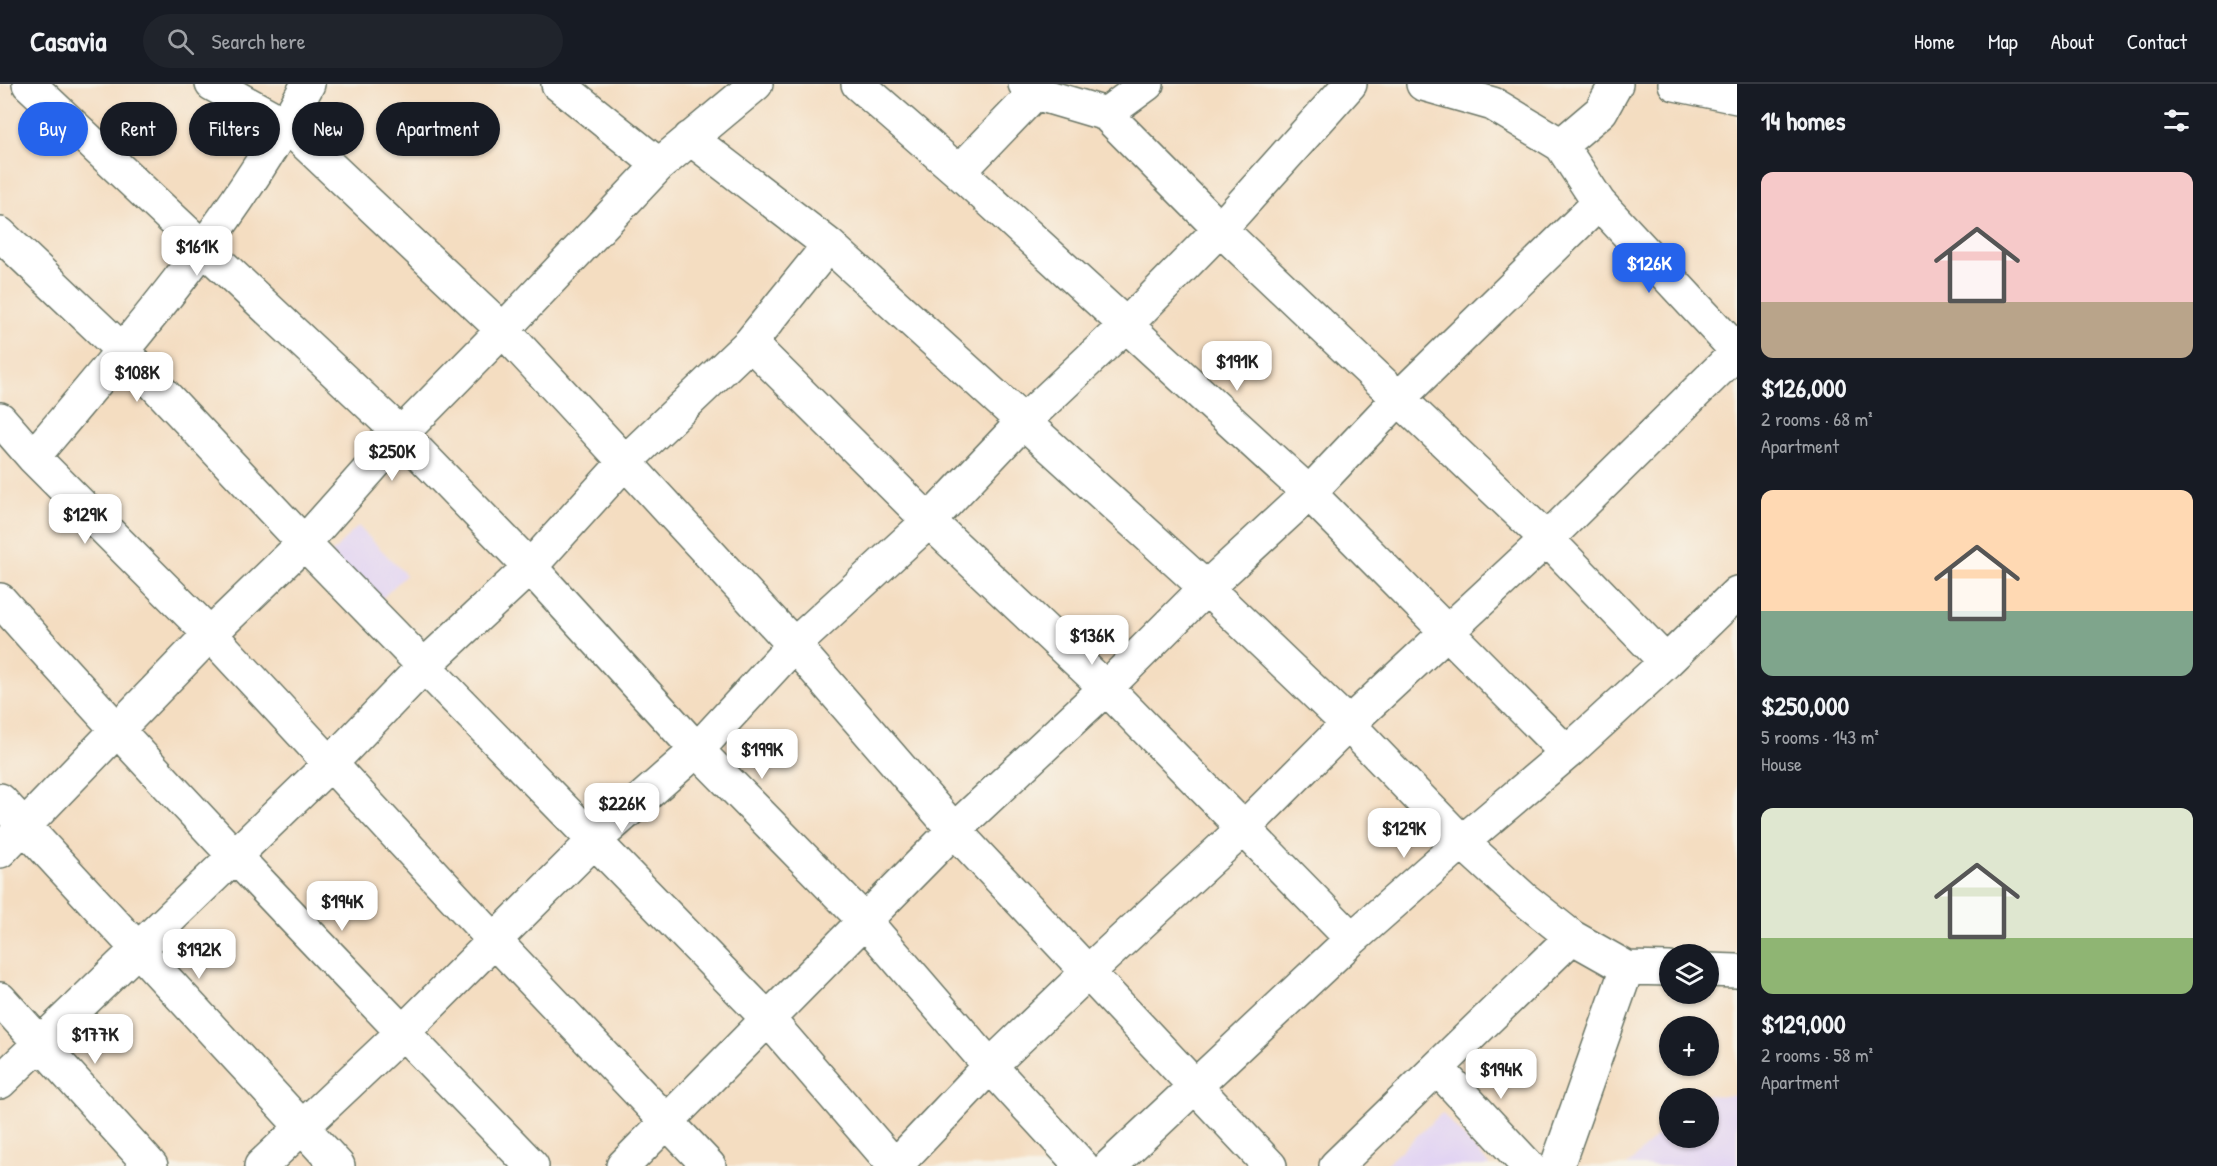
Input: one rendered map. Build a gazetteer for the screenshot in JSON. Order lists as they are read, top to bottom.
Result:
{
  "page": {
    "header": "Casavia",
    "search": "Search here",
    "nav": [
      "Home",
      "Map",
      "About",
      "Contact"
    ],
    "heading": "14 homes",
    "chip": [
      "Buy",
      "Rent",
      "Filters",
      "New",
      "Apartment"
    ],
    "list": [
      {
        "name": "$126,000",
        "note": "2 rooms · 68 m² · Apartment"
      },
      {
        "name": "$250,000",
        "note": "5 rooms · 143 m² · House"
      },
      {
        "name": "$129,000",
        "note": "2 rooms · 58 m² · Apartment"
      }
    ],
    "price": [
      "$161K",
      "$126K",
      "$191K",
      "$108K",
      "$250K",
      "$129K",
      "$136K",
      "$199K",
      "$226K",
      "$129K",
      "$194K",
      "$192K",
      "$177K",
      "$194K"
    ],
    "map_buttons": ["+", "−"]
  }
}
